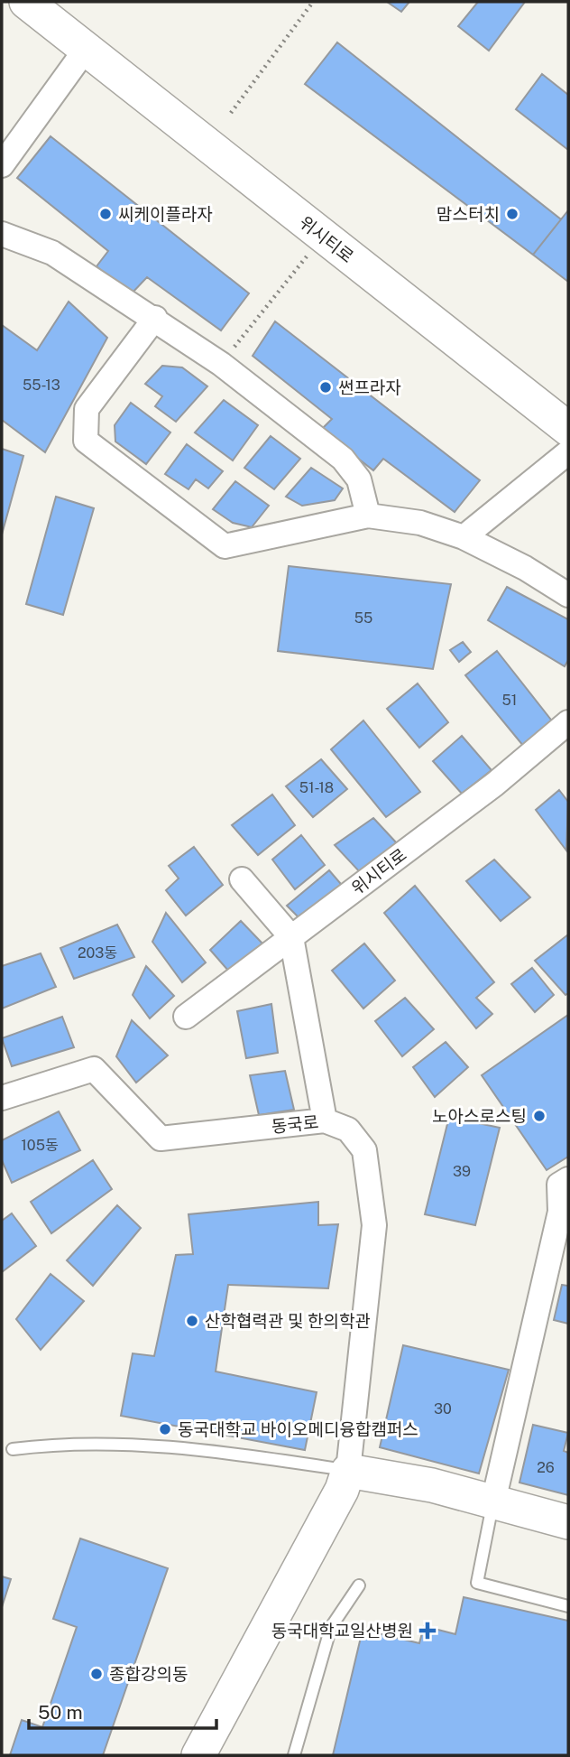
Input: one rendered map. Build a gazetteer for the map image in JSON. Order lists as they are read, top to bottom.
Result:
{
  "streets": {
    "main road": ["위시티로", "동국로"]
  },
  "places": {
    "other": [
      "씨케이플라자",
      "맘스터치",
      "썬프라자",
      "노아스로스팅",
      "산학협력관 및 한의학관",
      "동국대학교 바이오메디융합캠퍼스",
      "종합강의동"
    ],
    "health": ["동국대학교일산병원"]
  },
  "house_numbers": [
    "55-13",
    "55",
    "51",
    "51-18",
    "203동",
    "105동",
    "39",
    "30",
    "26"
  ],
  "scale_bar": "50 m"
}
